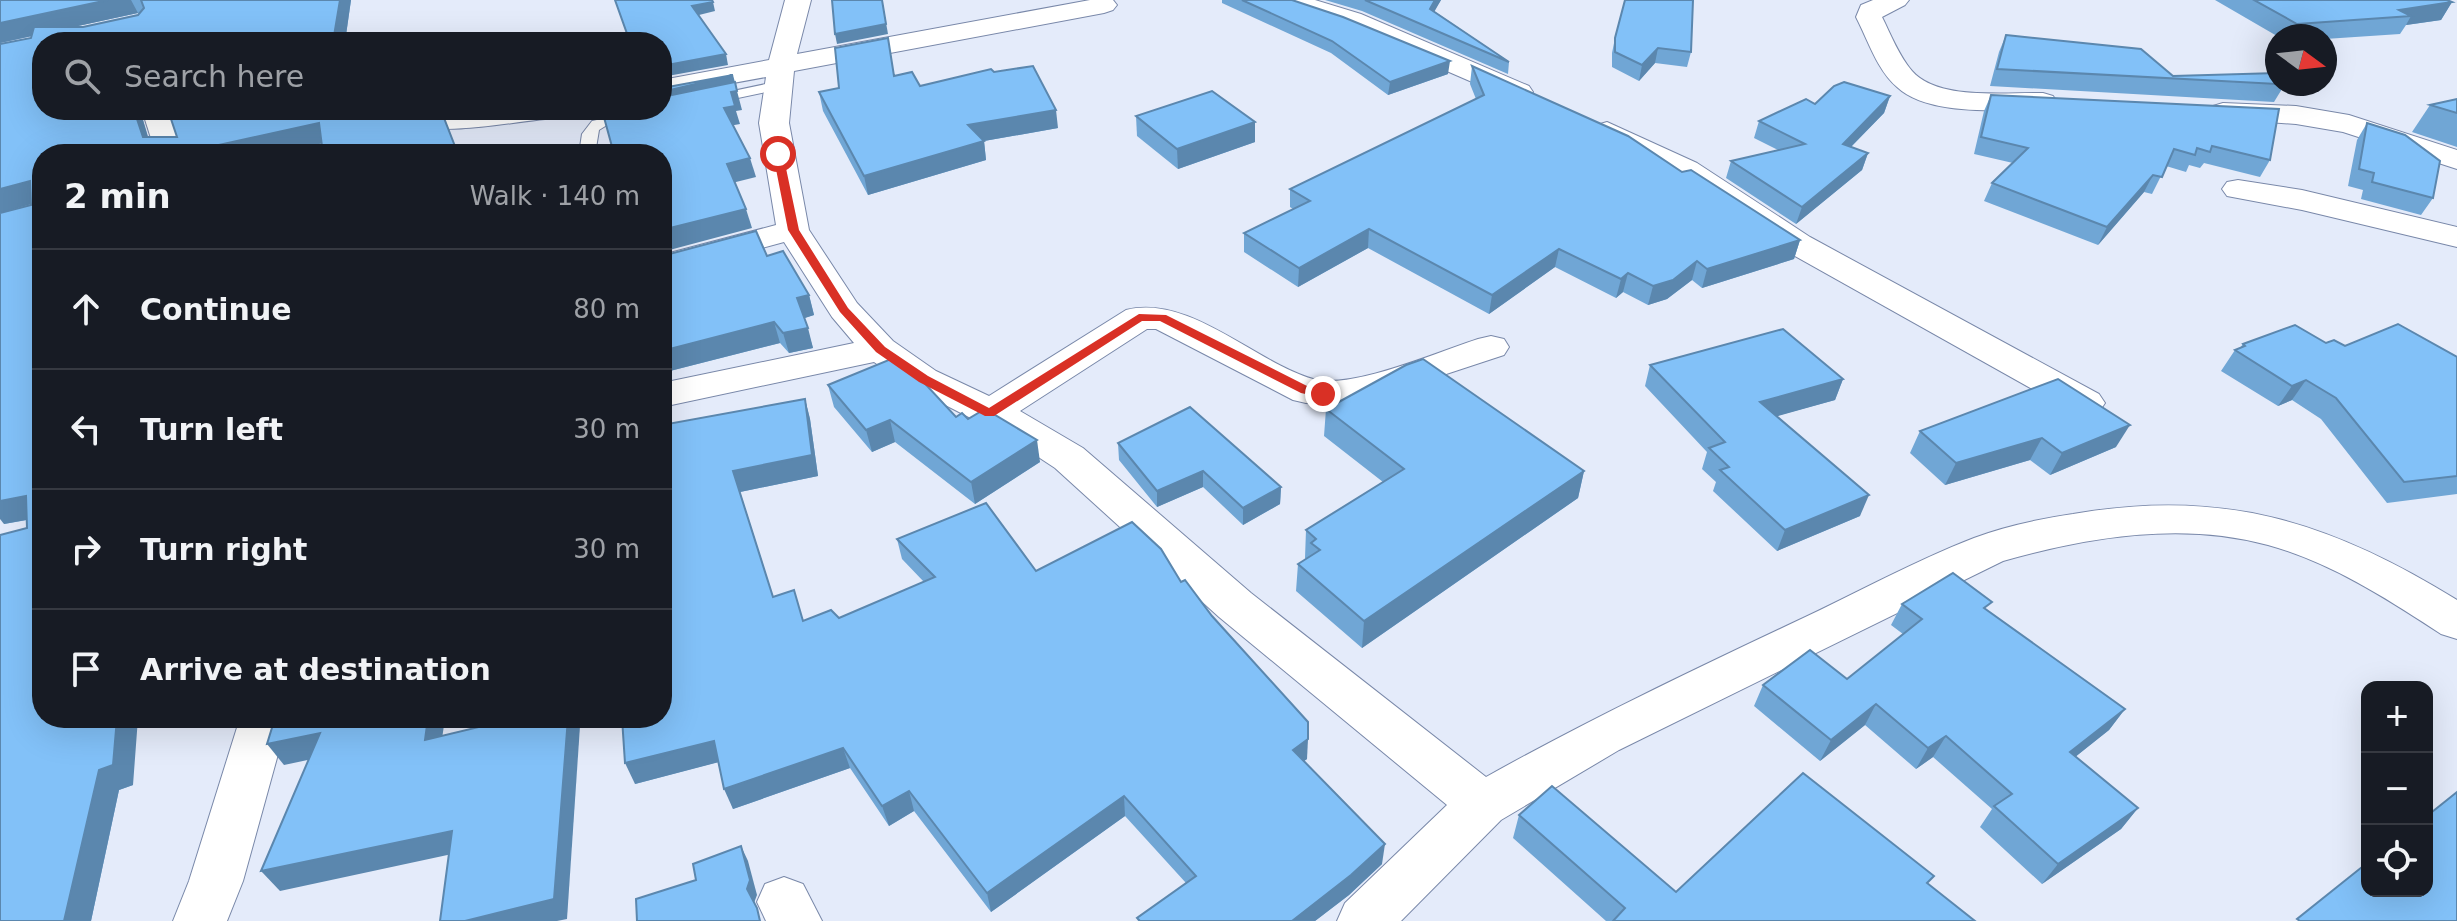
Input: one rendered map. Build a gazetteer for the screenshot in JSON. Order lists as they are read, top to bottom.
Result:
{
  "north": "right",
  "page": {
    "search": "Search here",
    "heading": ["2 min", "Walk · 140 m"],
    "list": [
      ["Continue", "80 m"],
      ["Turn left", "30 m"],
      ["Turn right", "30 m"],
      "Arrive at destination"
    ],
    "map_buttons": ["+", "−"]
  }
}
